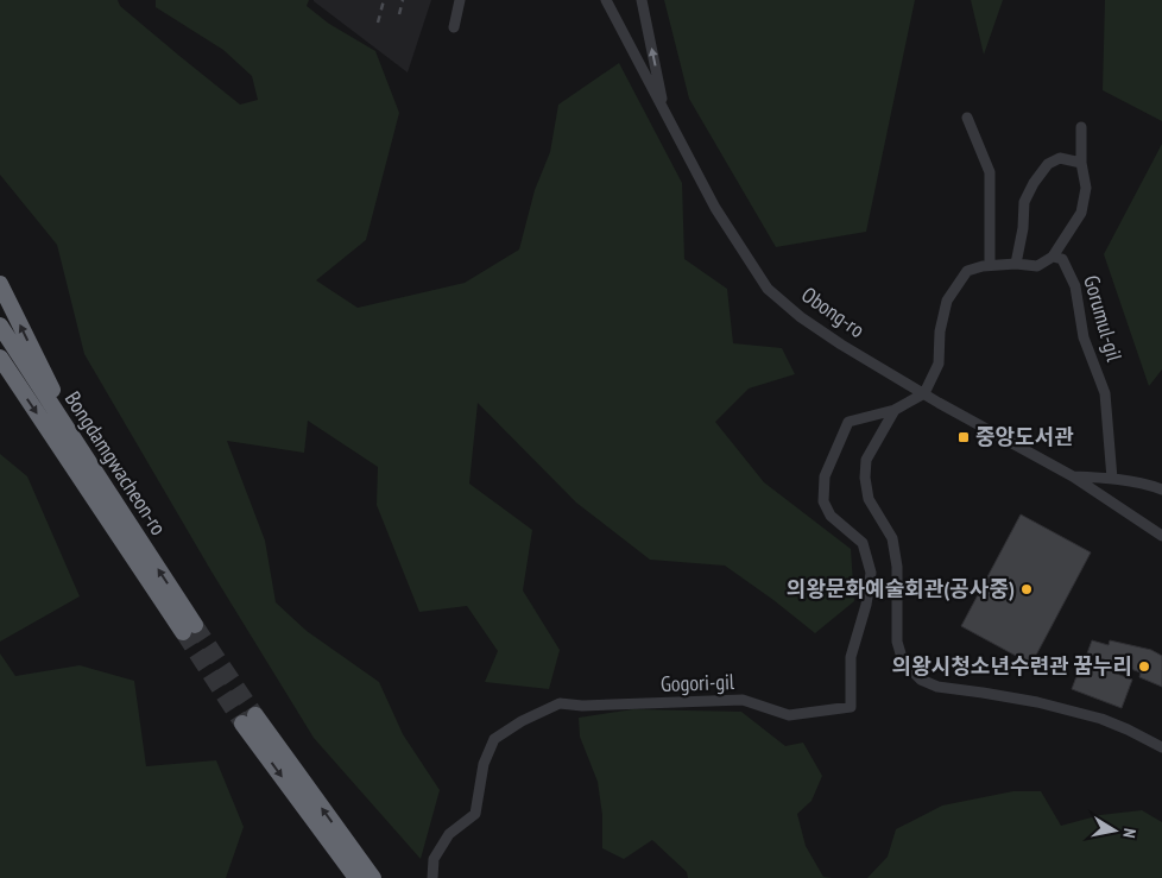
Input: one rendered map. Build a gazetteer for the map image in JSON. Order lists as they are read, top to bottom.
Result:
{
  "streets": {
    "highway": ["Bongdamgwacheon-ro"],
    "street": ["Obong-ro", "Gorumul-gil", "Gogori-gil"]
  },
  "places": {
    "transit": ["중앙도서관"],
    "other": ["의왕문화예술회관(공사중)", "의왕시청소년수련관 꿈누리"]
  },
  "north": "right"
}
